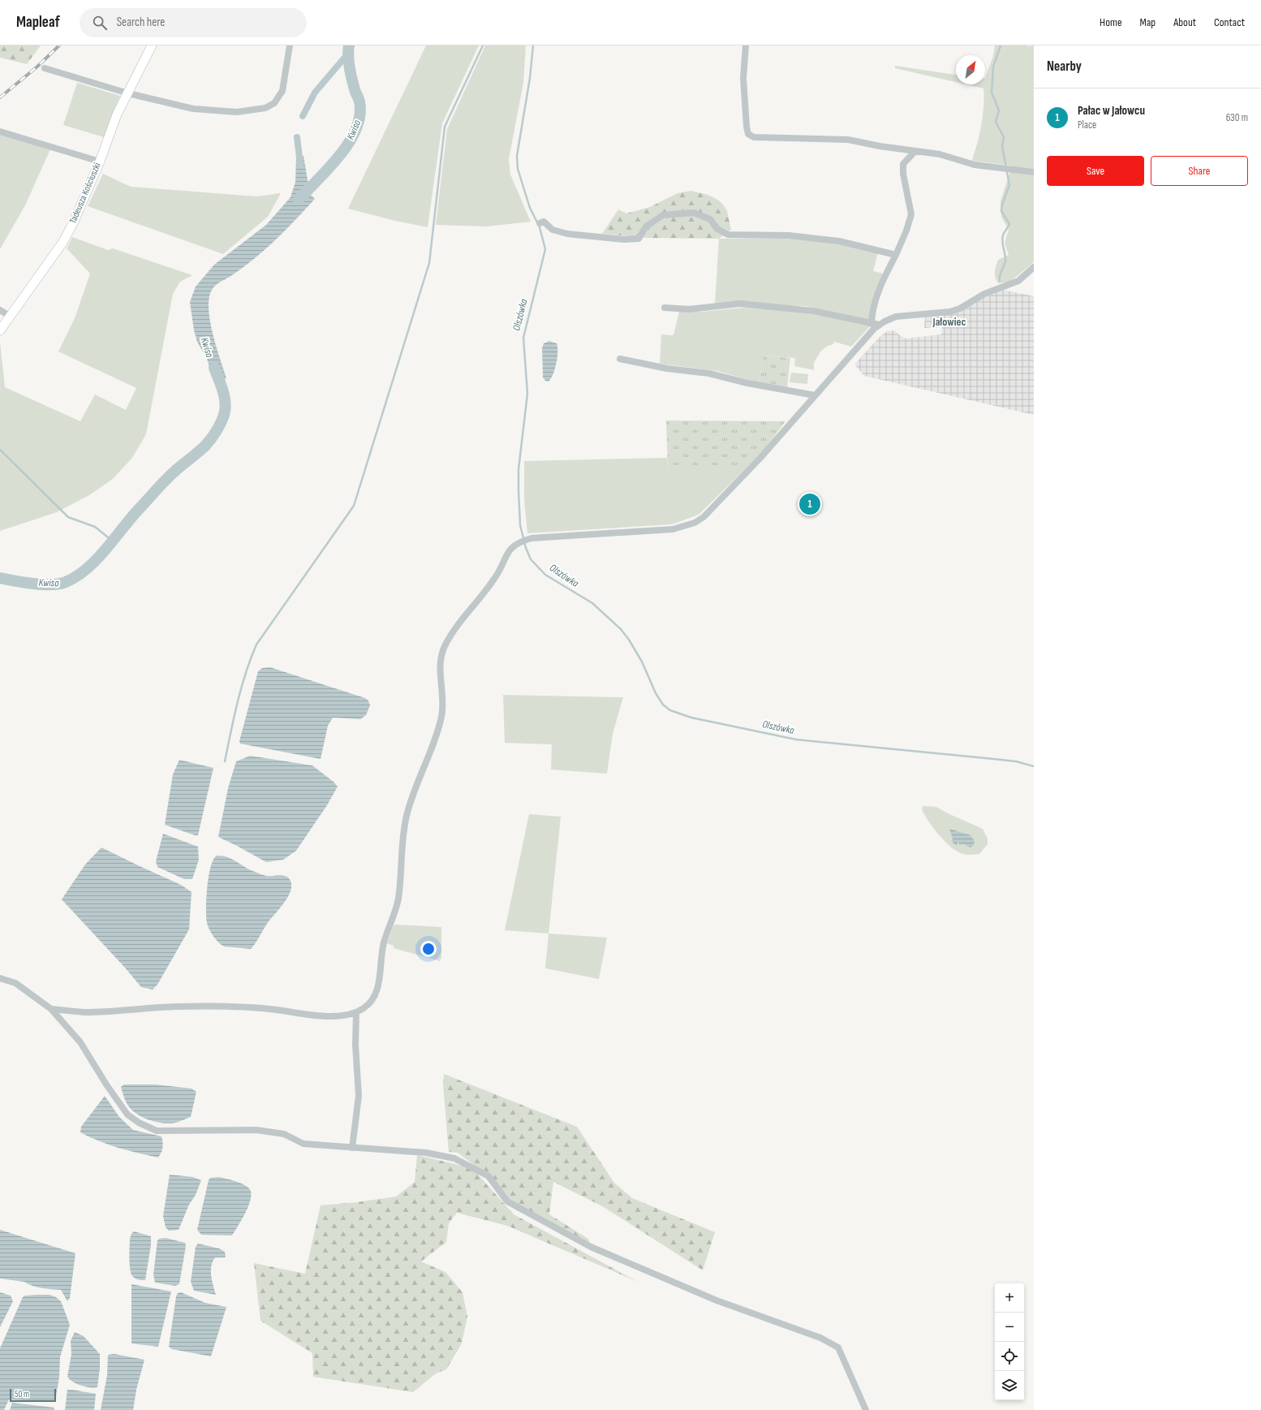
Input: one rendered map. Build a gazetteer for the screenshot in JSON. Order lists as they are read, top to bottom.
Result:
{
  "streets": {
    "main road": ["Tadeusza Kościuszki"]
  },
  "districts": ["Jałowiec"],
  "water": ["Kwisa", "Olszówka"],
  "scale_bar": "50 m",
  "north": "top right",
  "page": {
    "header": "Mapleaf",
    "search": "Search here",
    "nav": [
      "Home",
      "Map",
      "About",
      "Contact"
    ],
    "heading": "Nearby",
    "list": [
      {
        "mark": "1",
        "name": "Pałac w Jałowcu",
        "note": "Place",
        "value": "630 m"
      }
    ],
    "buttons": ["Save", "Share"],
    "pins": "1",
    "map_buttons": ["+", "−"],
    "scale": "50 m"
  }
}
